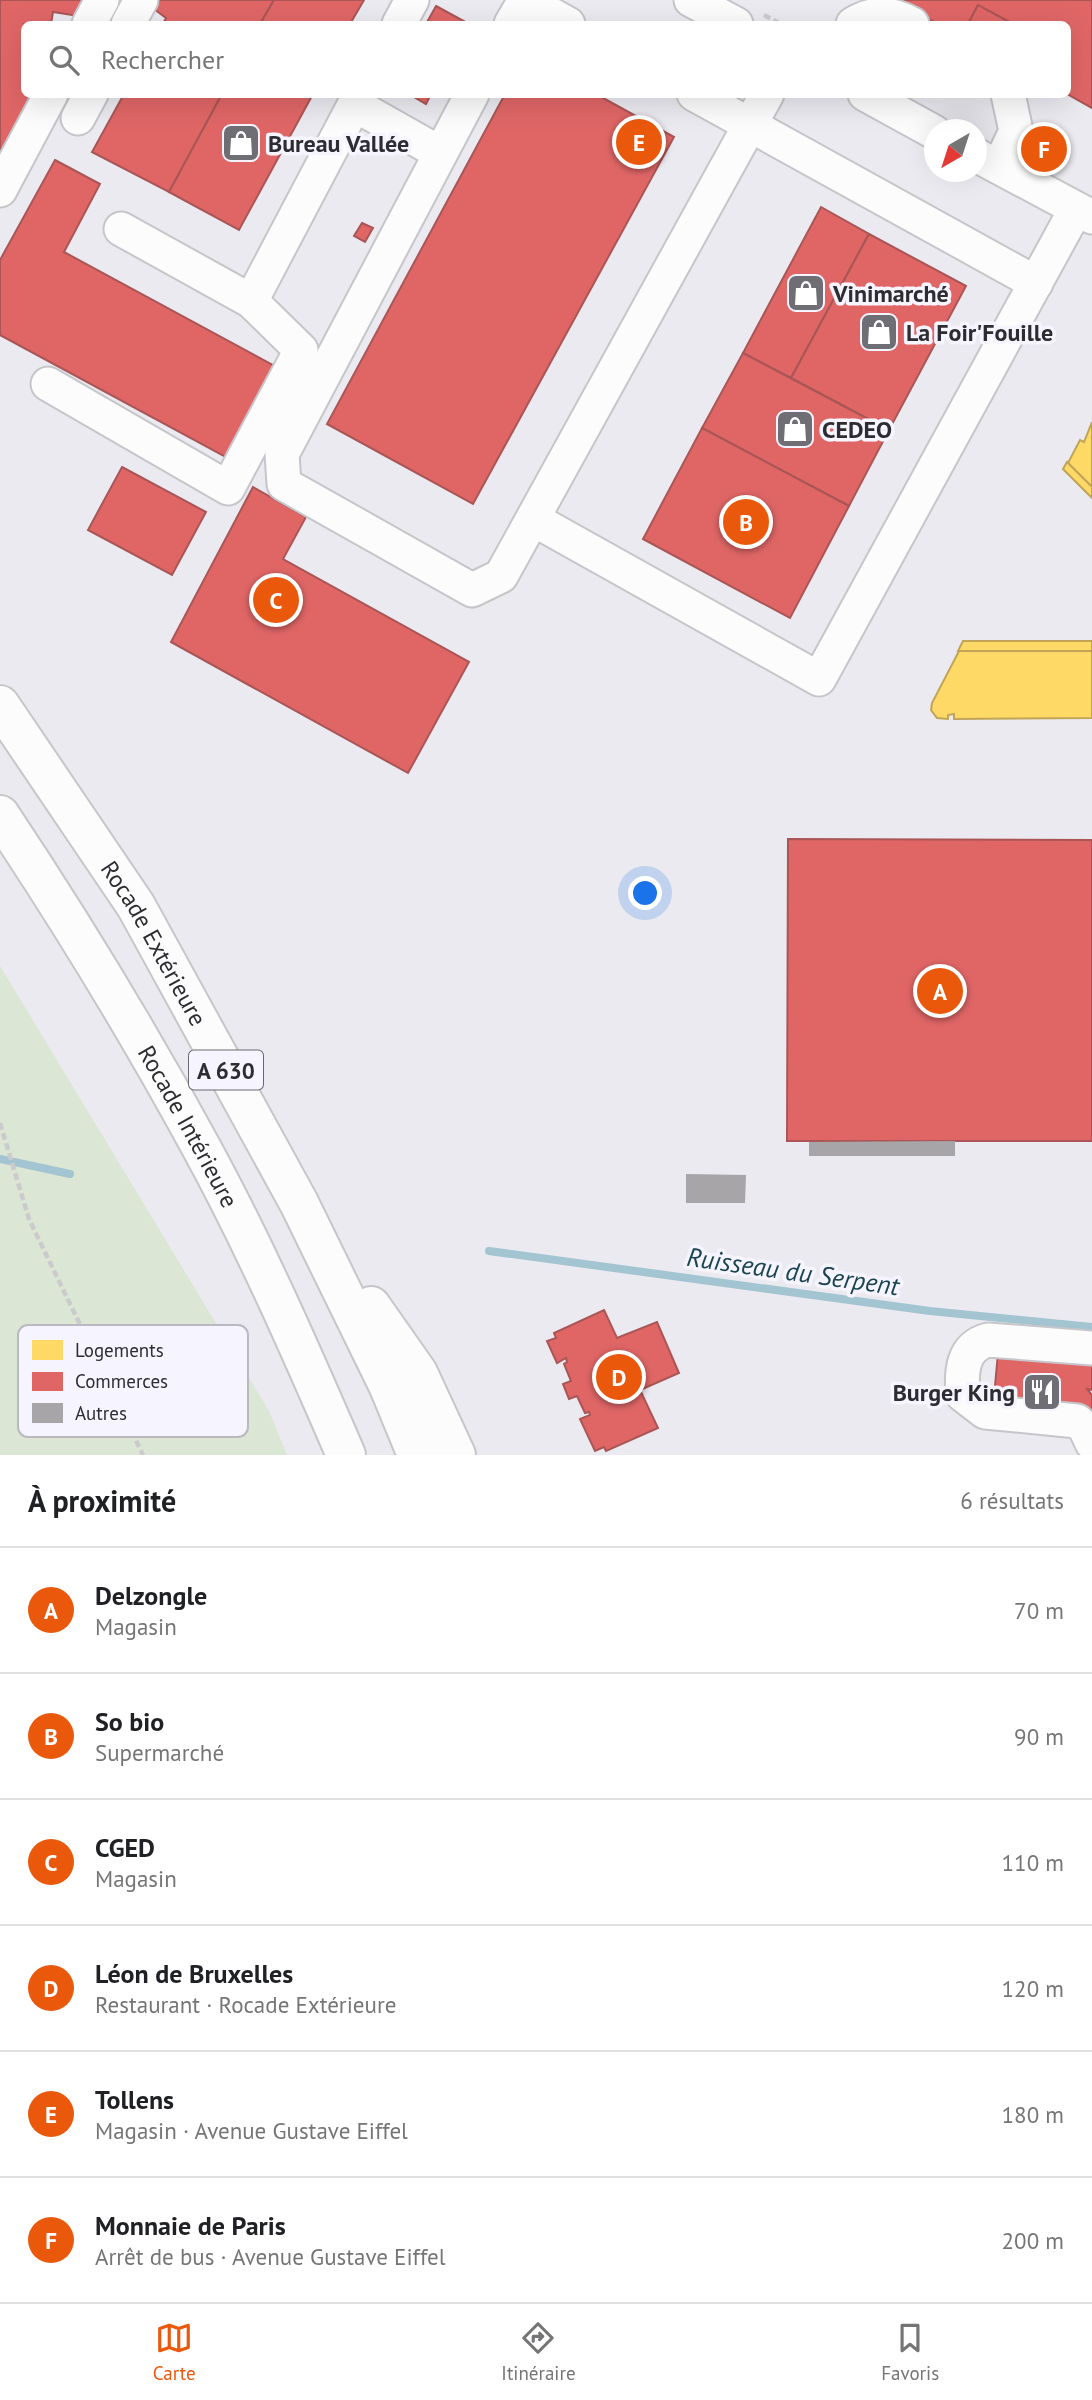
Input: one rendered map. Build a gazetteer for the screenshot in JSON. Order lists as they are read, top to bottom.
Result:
{
  "streets": {
    "highway": ["Rocade Extérieure", "A 630", "Rocade Intérieure"]
  },
  "water": ["Ruisseau du Serpent"],
  "places": {
    "shop": [
      "Bureau Vallée",
      "Vinimarché",
      "La Foir'Fouille",
      "CEDEO"
    ],
    "restaurant": ["Burger King"]
  },
  "legend": ["Logements", "Commerces", "Autres"],
  "north": "bottom left",
  "page": {
    "search": "Rechercher",
    "pins": [
      "E",
      "F",
      "B",
      "C",
      "A",
      "D"
    ],
    "heading": ["À proximité", "6 résultats"],
    "list": [
      {
        "mark": "A",
        "name": "Delzongle",
        "note": "Magasin",
        "value": "70 m"
      },
      {
        "mark": "B",
        "name": "So bio",
        "note": "Supermarché",
        "value": "90 m"
      },
      {
        "mark": "C",
        "name": "CGED",
        "note": "Magasin",
        "value": "110 m"
      },
      {
        "mark": "D",
        "name": "Léon de Bruxelles",
        "note": "Restaurant · Rocade Extérieure",
        "value": "120 m"
      },
      {
        "mark": "E",
        "name": "Tollens",
        "note": "Magasin · Avenue Gustave Eiffel",
        "value": "180 m"
      },
      {
        "mark": "F",
        "name": "Monnaie de Paris",
        "note": "Arrêt de bus · Avenue Gustave Eiffel",
        "value": "200 m"
      }
    ],
    "nav": ["Carte", "Itinéraire", "Favoris"]
  }
}
